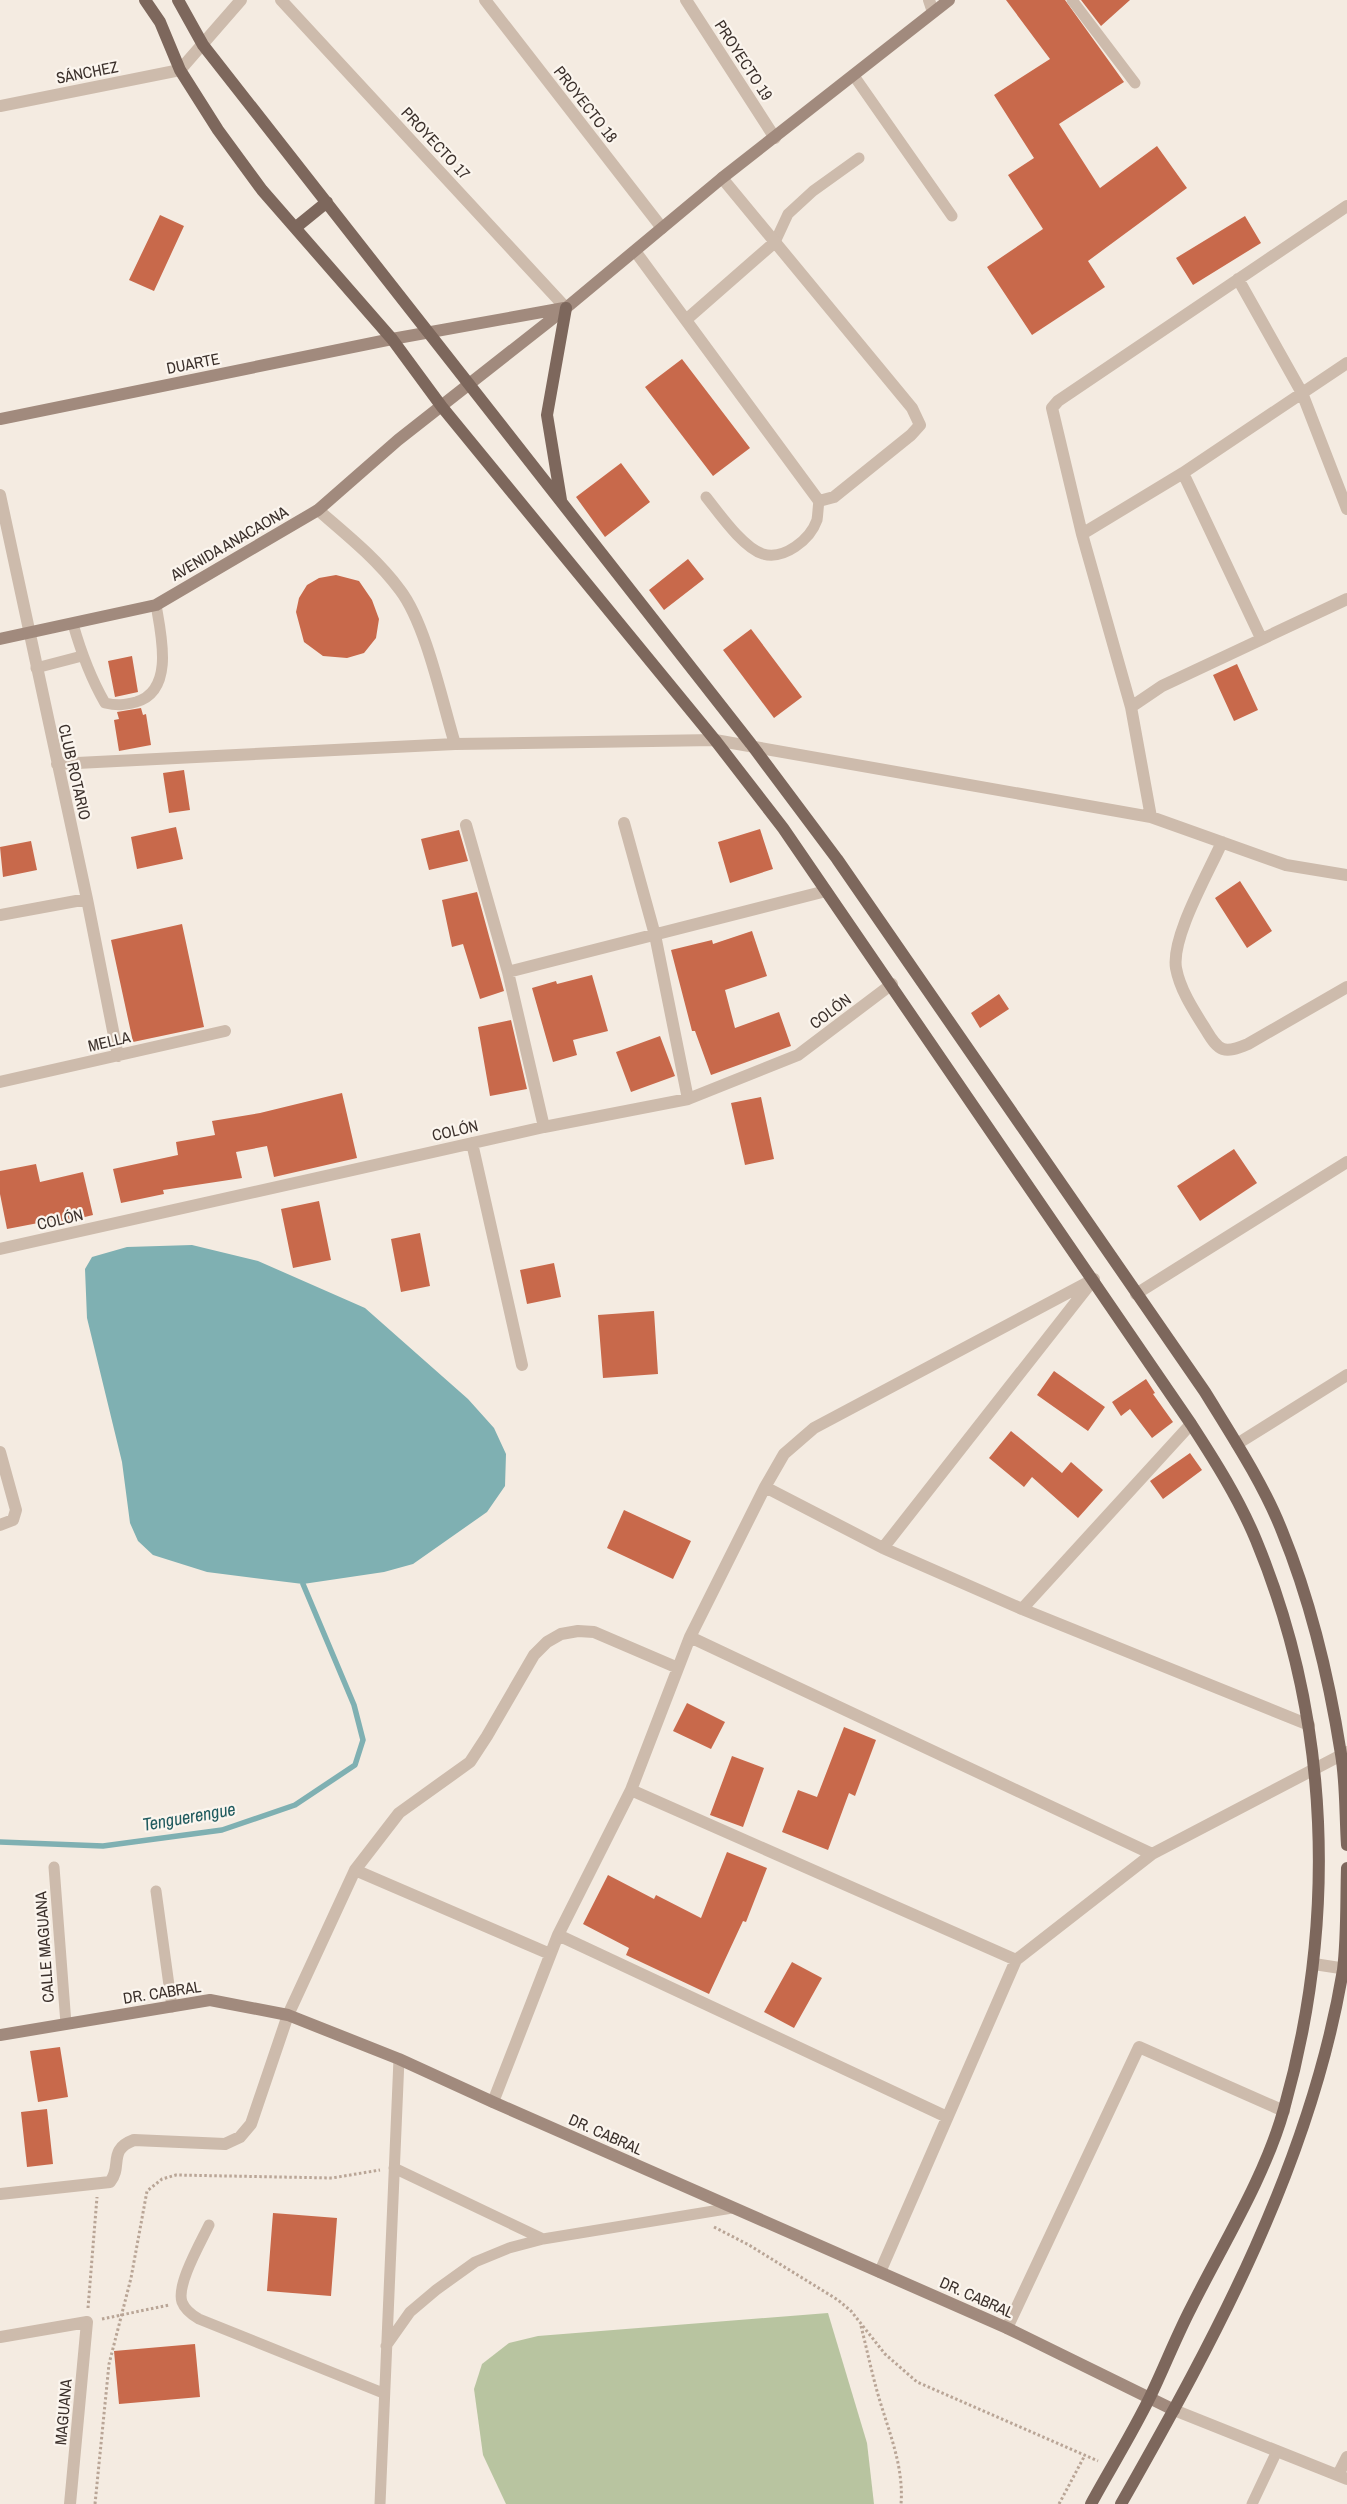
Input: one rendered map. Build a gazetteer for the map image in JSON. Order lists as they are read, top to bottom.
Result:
{
  "streets": {
    "main road": ["DUARTE", "AVENIDA ANACAONA", "DR. CABRAL"],
    "street": [
      "PROYECTO 19",
      "SÁNCHEZ",
      "PROYECTO 18",
      "PROYECTO 17",
      "CLUB ROTARIO",
      "COLÓN",
      "MELLA",
      "MAGUANA"
    ],
    "lane": ["CALLE MAGUANA"]
  },
  "crossings": [
    ["PROYECTO 19", "AVENIDA ANACAONA"],
    ["PROYECTO 18", "AVENIDA ANACAONA"],
    ["PROYECTO 17", "DUARTE"],
    ["PROYECTO 17", "AVENIDA ANACAONA"],
    ["DUARTE", "AVENIDA ANACAONA"],
    ["AVENIDA ANACAONA", "CLUB ROTARIO"],
    ["CLUB ROTARIO", "MELLA"],
    ["CALLE MAGUANA", "DR. CABRAL"]
  ],
  "water": ["Tenguerengue"]
}
